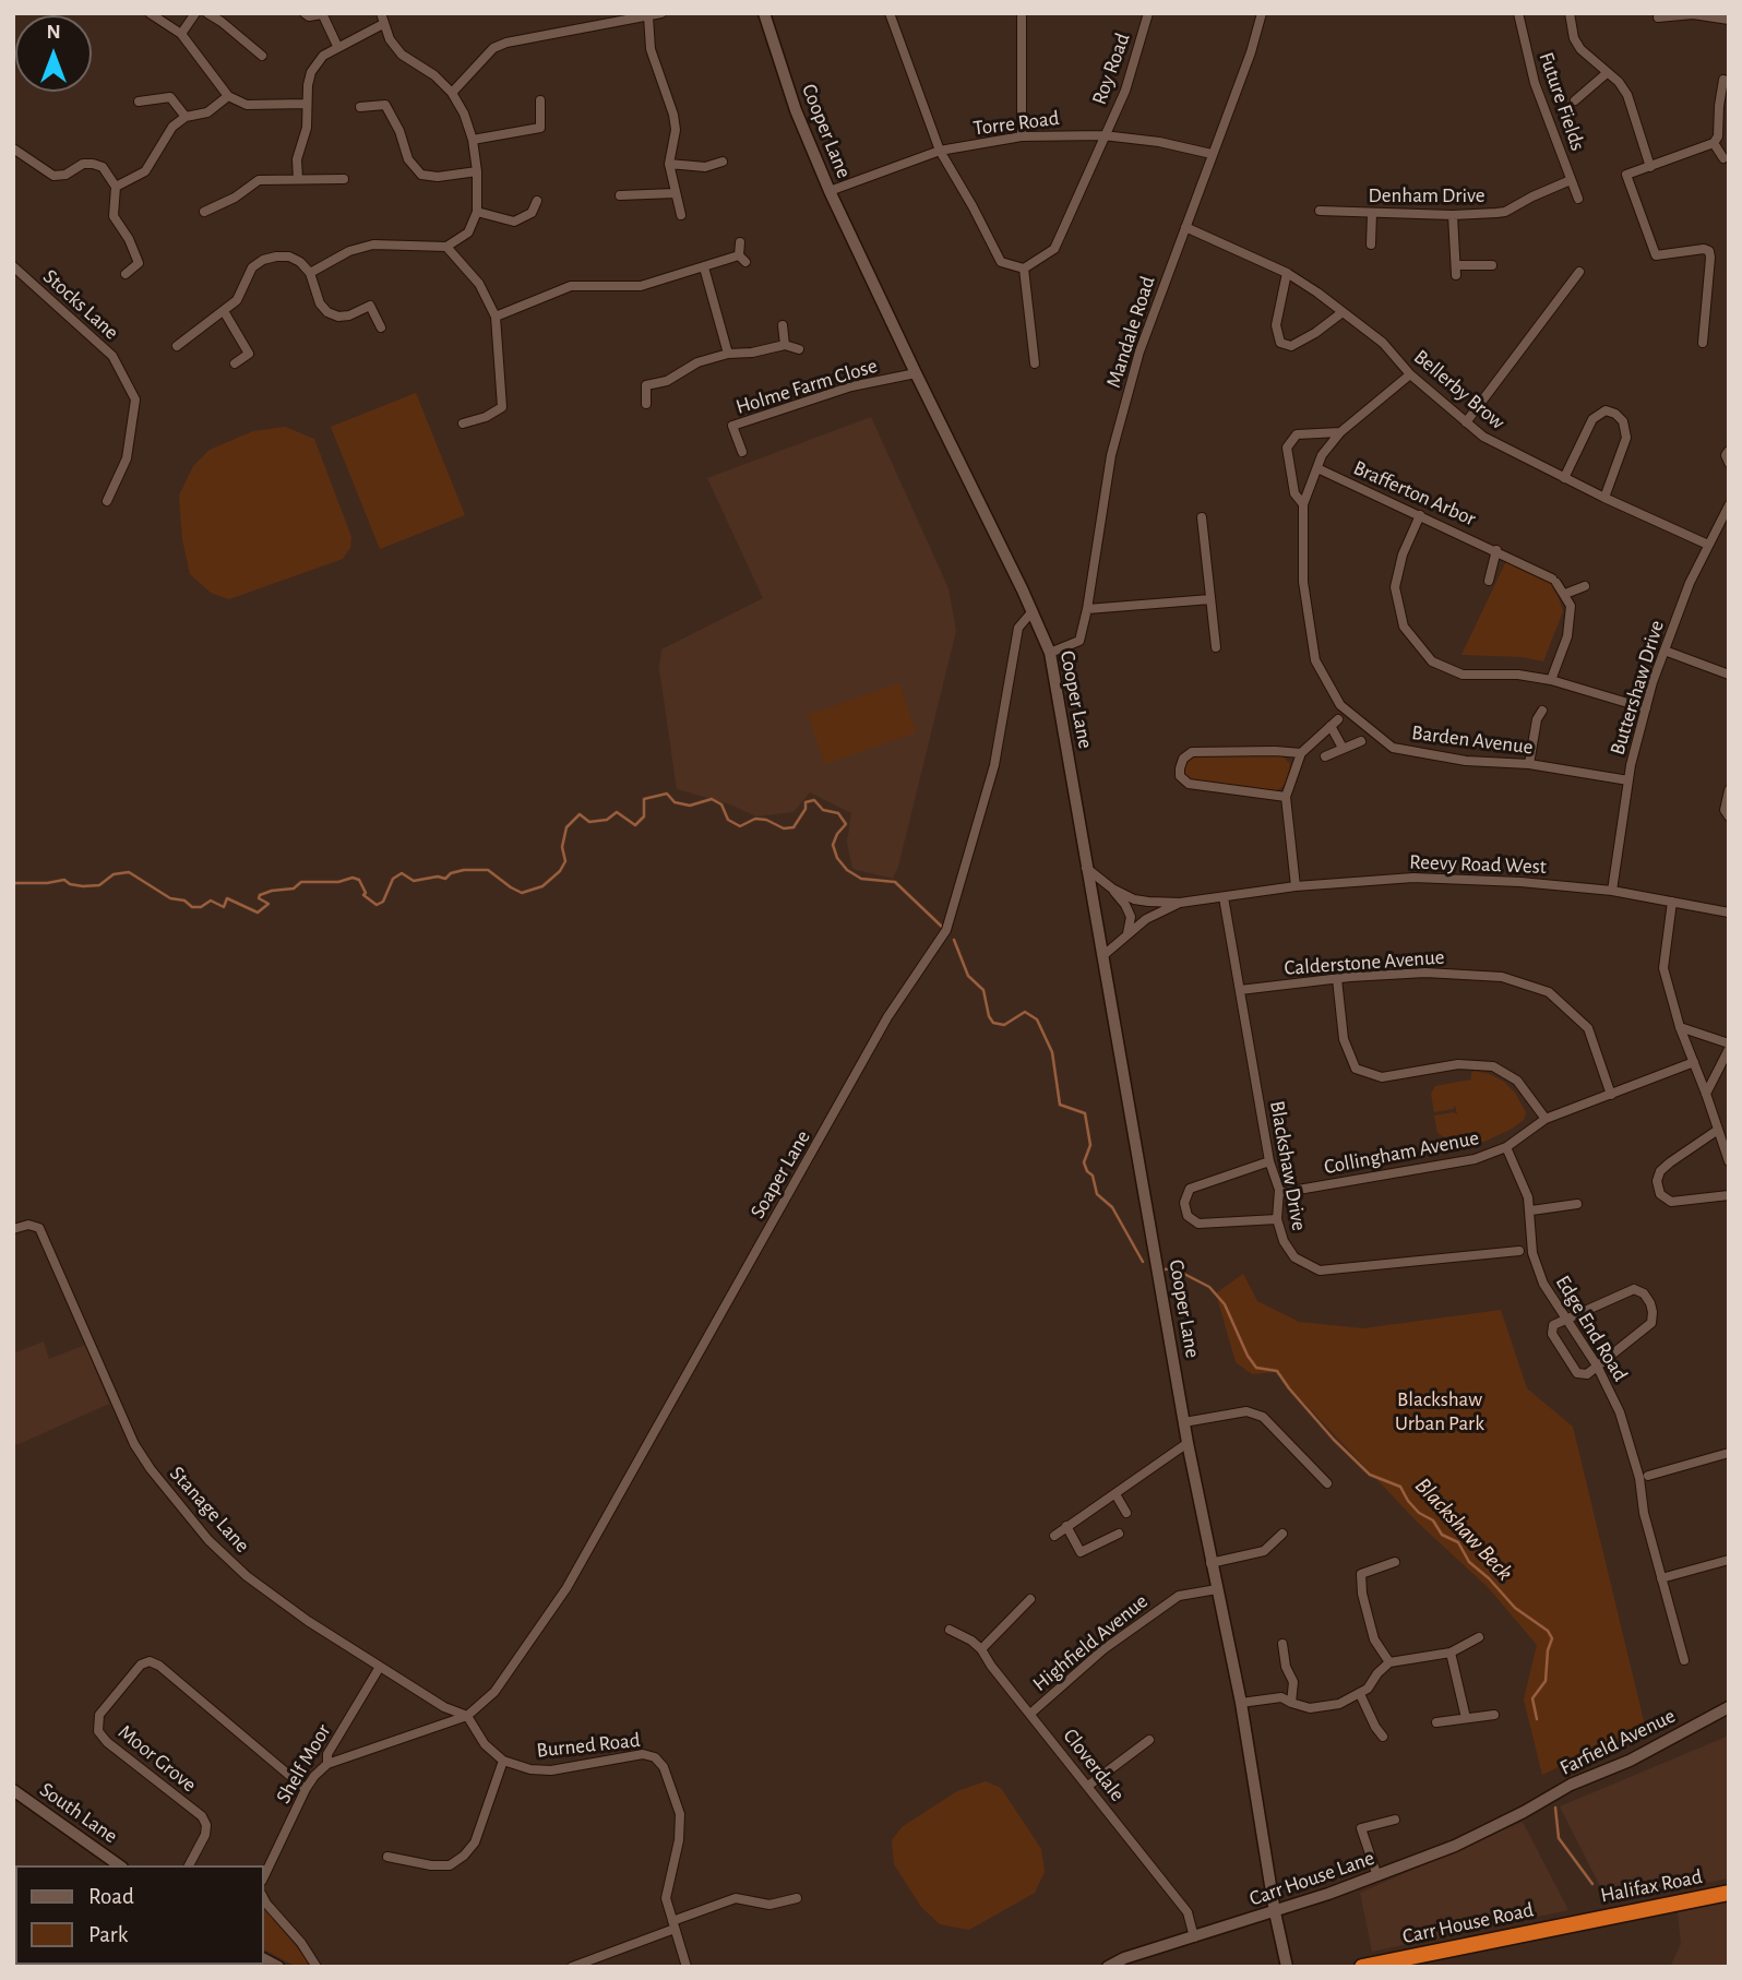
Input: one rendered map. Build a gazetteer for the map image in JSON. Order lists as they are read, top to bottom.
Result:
{
  "streets": {
    "highway": ["Halifax Road", "Carr House Road"],
    "main road": [
      "Cooper Lane",
      "Farfield Avenue",
      "South Lane",
      "Carr House Lane"
    ],
    "street": [
      "Roy Road",
      "Future Fields",
      "Torre Road",
      "Denham Drive",
      "Stocks Lane",
      "Mandale Road",
      "Holme Farm Close",
      "Bellerby Brow",
      "Brafferton Arbor",
      "Buttershaw Drive",
      "Barden Avenue",
      "Reevy Road West",
      "Calderstone Avenue",
      "Collingham Avenue",
      "Blackshaw Drive",
      "Soaper Lane",
      "Edge End Road",
      "Stanage Lane",
      "Highfield Avenue",
      "Burned Road",
      "Moor Grove",
      "Shelf Moor",
      "Cloverdale"
    ]
  },
  "crossings": [
    ["Roy Road", "Torre Road"],
    ["Future Fields", "Denham Drive"],
    ["Torre Road", "Cooper Lane"],
    ["Torre Road", "Mandale Road"],
    ["Cooper Lane", "Mandale Road"],
    ["Cooper Lane", "Holme Farm Close"],
    ["Cooper Lane", "Soaper Lane"],
    ["Cooper Lane", "Highfield Avenue"],
    ["Cooper Lane", "Carr House Lane"],
    ["Mandale Road", "Bellerby Brow"],
    ["Bellerby Brow", "Buttershaw Drive"],
    ["Bellerby Brow", "Barden Avenue"],
    ["Brafferton Arbor", "Barden Avenue"],
    ["Buttershaw Drive", "Barden Avenue"],
    ["Buttershaw Drive", "Reevy Road West"],
    ["Reevy Road West", "Blackshaw Drive"],
    ["Calderstone Avenue", "Collingham Avenue"],
    ["Calderstone Avenue", "Blackshaw Drive"],
    ["Collingham Avenue", "Blackshaw Drive"],
    ["Collingham Avenue", "Edge End Road"],
    ["Soaper Lane", "Stanage Lane"],
    ["Stanage Lane", "Shelf Moor"],
    ["Highfield Avenue", "Cloverdale"],
    ["Farfield Avenue", "Carr House Lane"],
    ["Moor Grove", "Shelf Moor"],
    ["Cloverdale", "Carr House Lane"],
    ["Halifax Road", "Carr House Road"]
  ],
  "water": ["Blackshaw Beck"],
  "parks": ["Blackshaw Urban Park"],
  "legend": ["Road", "Park"],
  "north": "top"
}
